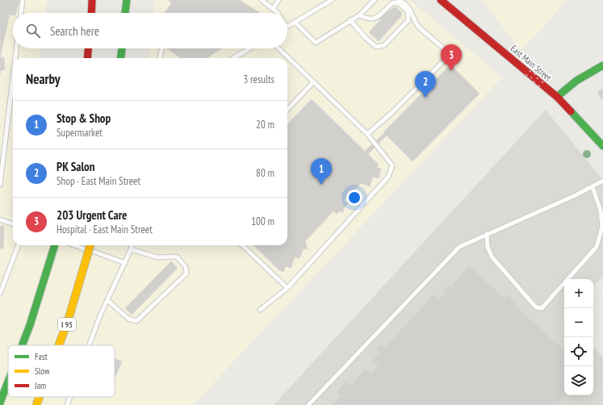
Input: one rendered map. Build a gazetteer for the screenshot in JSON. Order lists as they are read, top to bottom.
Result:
{
  "streets": {
    "main road": ["East Main Street", "I 95"]
  },
  "legend": ["Fast", "Slow", "Jam"],
  "page": {
    "search": "Search here",
    "pins": ["3", "2", "1"],
    "heading": ["Nearby", "3 results"],
    "list": [
      {
        "mark": "1",
        "name": "Stop & Shop",
        "note": "Supermarket",
        "value": "20 m"
      },
      {
        "mark": "2",
        "name": "PK Salon",
        "note": "Shop · East Main Street",
        "value": "80 m"
      },
      {
        "mark": "3",
        "name": "203 Urgent Care",
        "note": "Hospital · East Main Street",
        "value": "100 m"
      }
    ],
    "map_buttons": ["+", "−"]
  }
}
